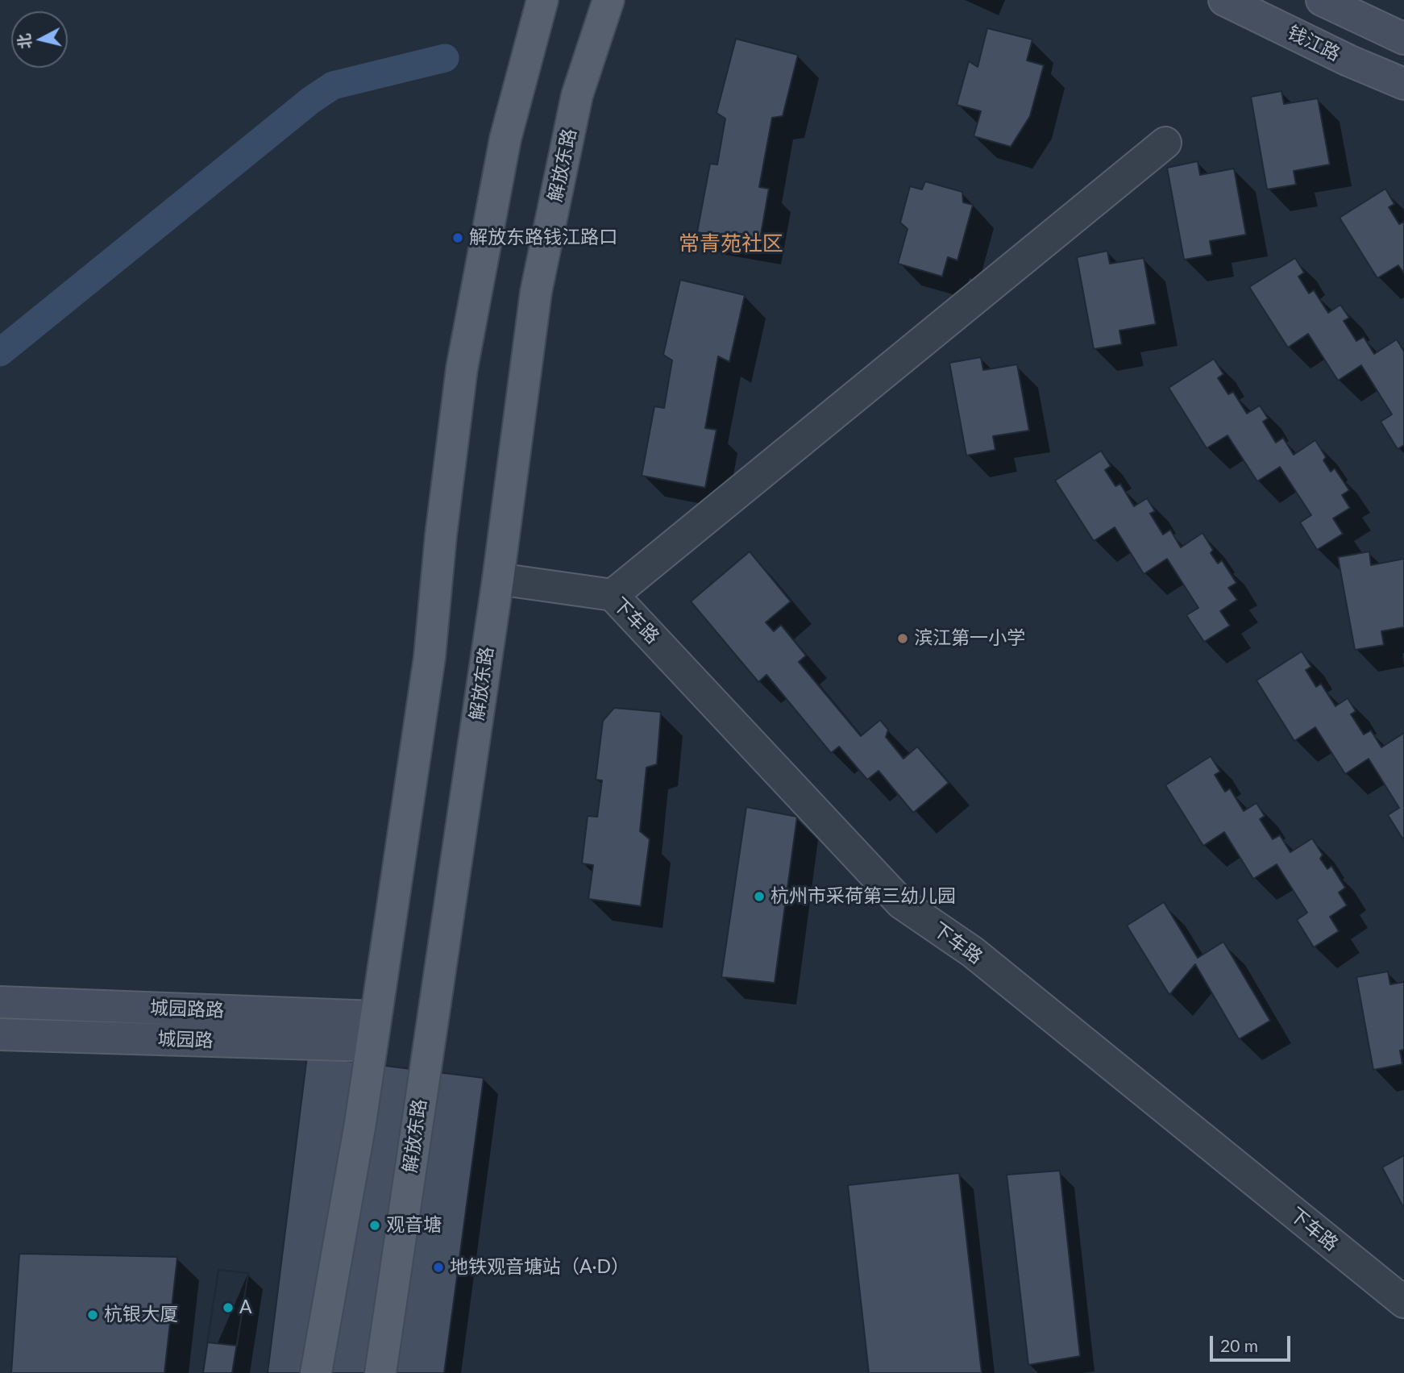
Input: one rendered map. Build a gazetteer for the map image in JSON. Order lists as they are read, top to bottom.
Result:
{
  "streets": {
    "main road": ["解放东路"],
    "street": [
      "钱江路",
      "下车路",
      "城园路路",
      "城园路"
    ]
  },
  "crossings": [
    ["解放东路", "下车路"],
    ["城园路路", "城园路"]
  ],
  "districts": ["常青苑社区"],
  "places": [
    "解放东路钱江路口",
    "滨江第一小学",
    "杭州市采荷第三幼儿园",
    "观音塘",
    "地铁观音塘站（A·D）",
    "A",
    "杭银大厦"
  ],
  "scale_bar": "20 m",
  "north": "left"
}
